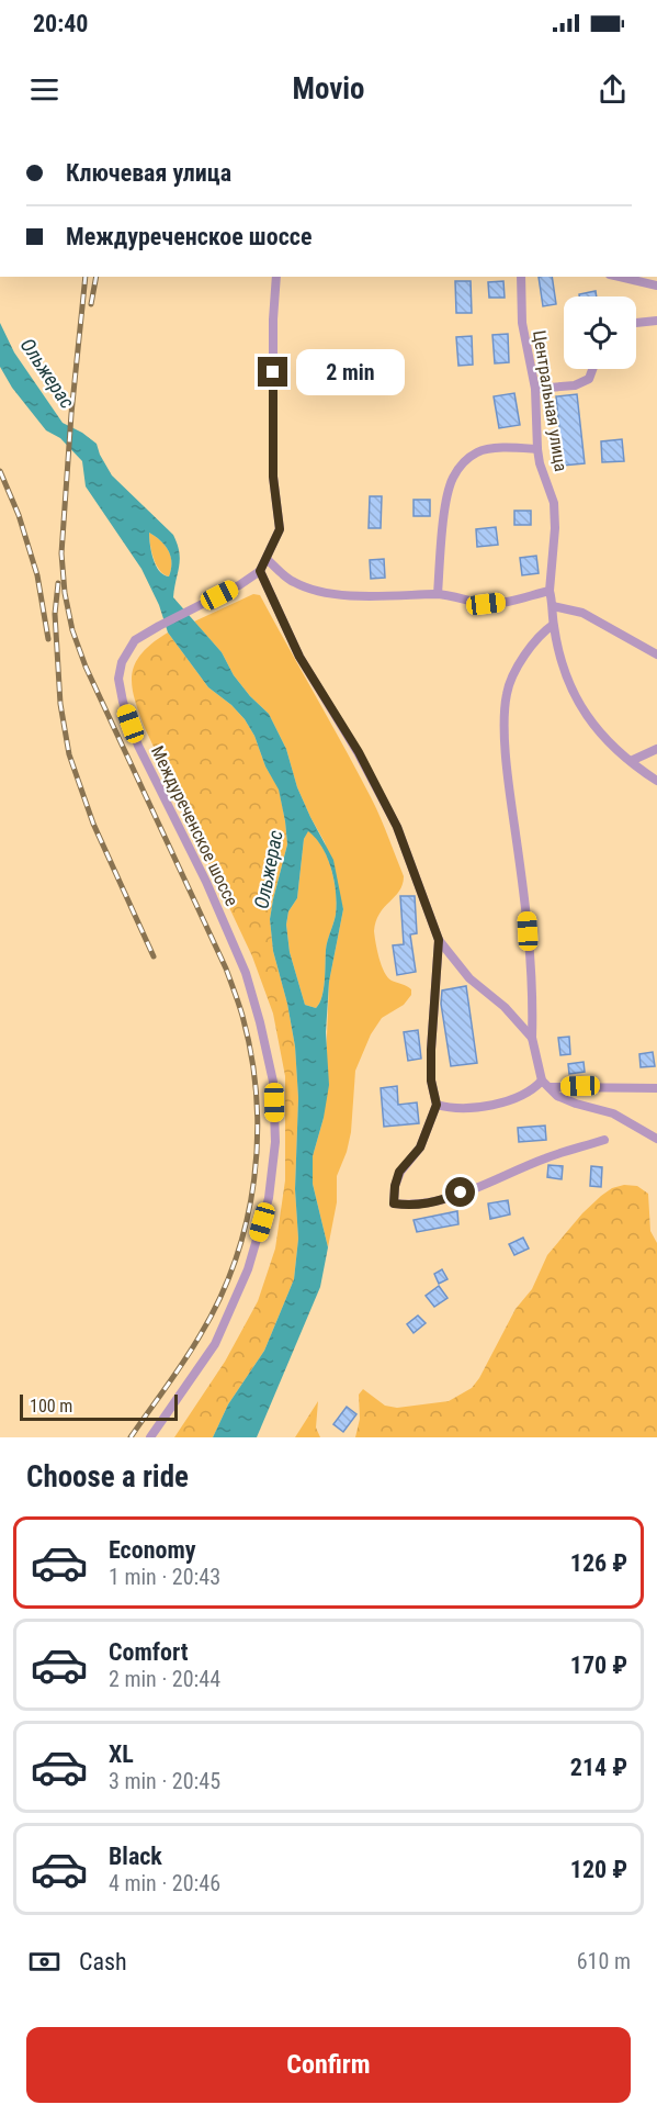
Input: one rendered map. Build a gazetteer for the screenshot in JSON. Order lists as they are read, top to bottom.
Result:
{
  "streets": {
    "street": ["Центральная улица", "Междуреченское шоссе"]
  },
  "water": ["Ольжерас"],
  "scale_bar": "100 m",
  "page": {
    "status": "20:40",
    "header": "Movio",
    "banner": ["Ключевая улица", "Междуреченское шоссе"],
    "bubble": "2 min",
    "scale": "100 m",
    "heading": "Choose a ride",
    "list": [
      {
        "name": "Economy",
        "note": "1 min · 20:43",
        "value": "126 ₽"
      },
      {
        "name": "Comfort",
        "note": "2 min · 20:44",
        "value": "170 ₽"
      },
      {
        "name": "XL",
        "note": "3 min · 20:45",
        "value": "214 ₽"
      },
      {
        "name": "Black",
        "note": "4 min · 20:46",
        "value": "120 ₽"
      }
    ],
    "pay": ["Cash", "610 m"],
    "buttons": "Confirm"
  }
}
